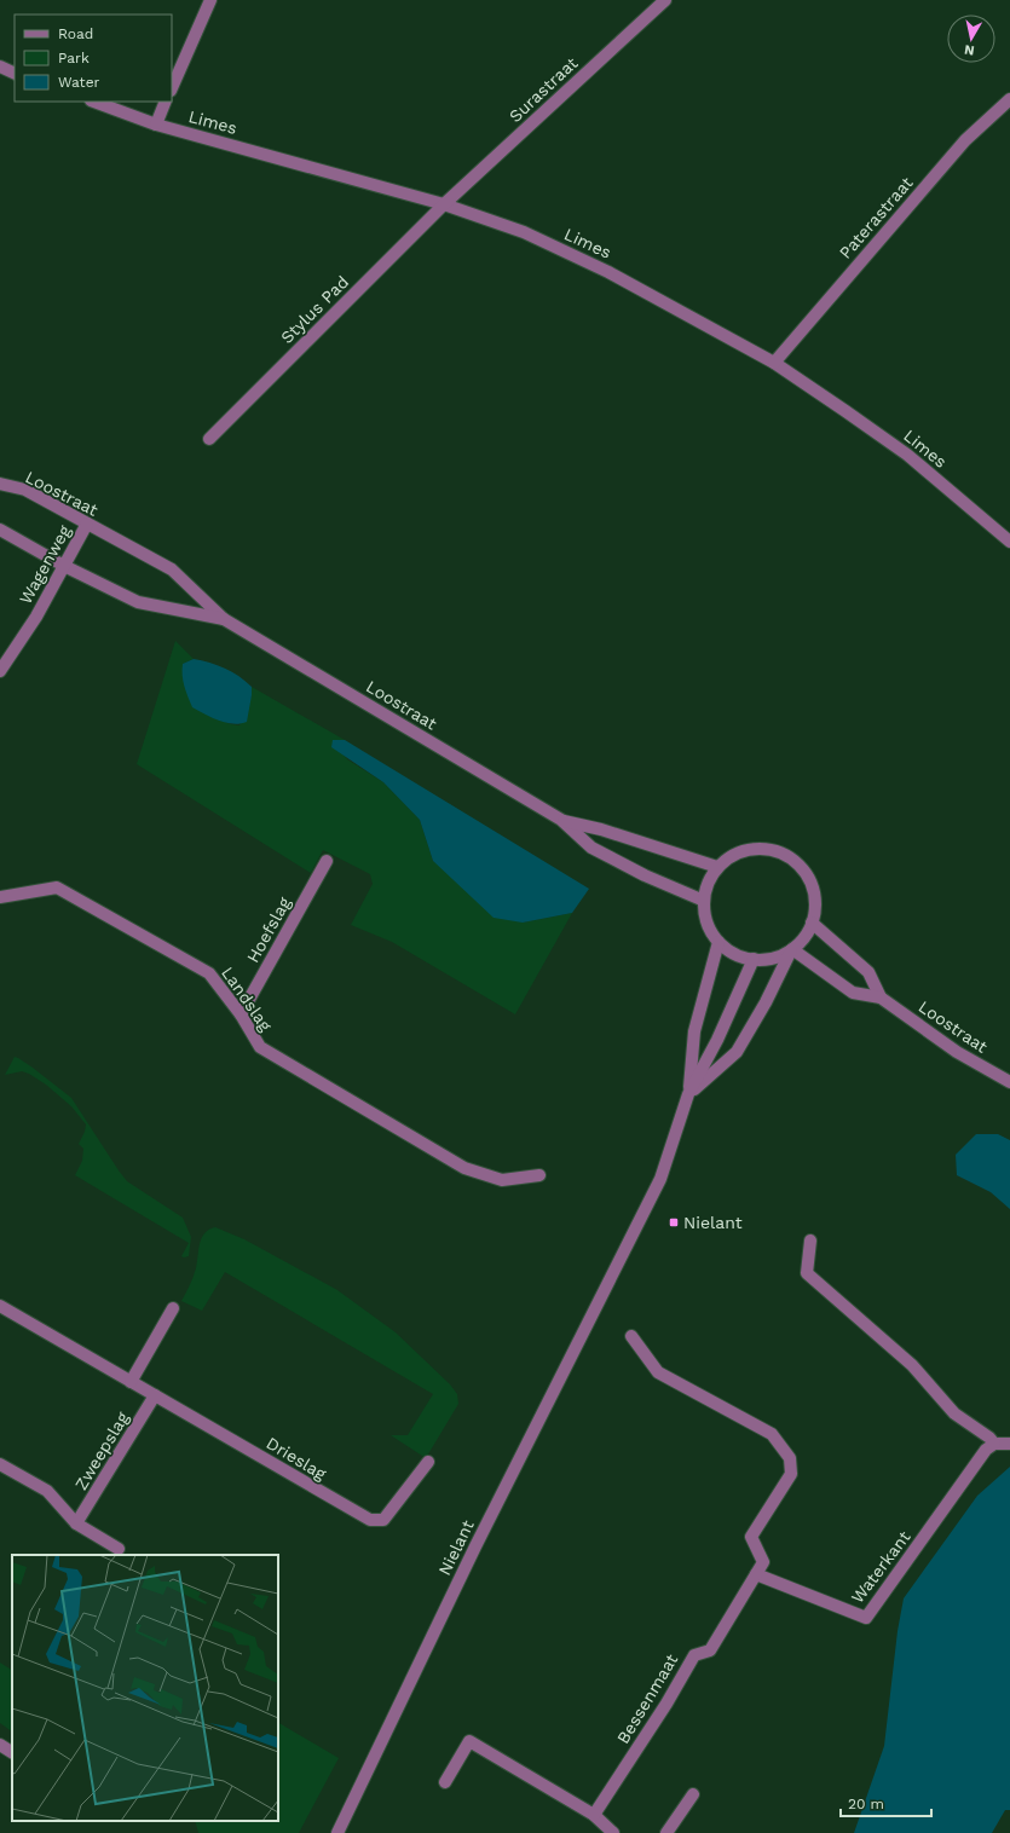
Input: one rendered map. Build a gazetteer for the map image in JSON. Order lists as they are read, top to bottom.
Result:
{
  "streets": {
    "street": [
      "Surastraat",
      "Limes",
      "Paterastraat",
      "Stylus Pad",
      "Loostraat",
      "Wagenweg",
      "Hoefslag",
      "Landslag",
      "Zweepslag",
      "Drieslag",
      "Nielant",
      "Waterkant",
      "Bessenmaat"
    ]
  },
  "crossings": [
    ["Surastraat", "Limes"],
    ["Surastraat", "Stylus Pad"],
    ["Limes", "Paterastraat"],
    ["Limes", "Stylus Pad"],
    ["Loostraat", "Wagenweg"],
    ["Loostraat", "Nielant"],
    ["Hoefslag", "Landslag"],
    ["Zweepslag", "Drieslag"],
    ["Waterkant", "Bessenmaat"]
  ],
  "places": {
    "transit": ["Nielant"]
  },
  "legend": ["Road", "Park", "Water"],
  "scale_bar": "20 m",
  "north": "bottom"
}
